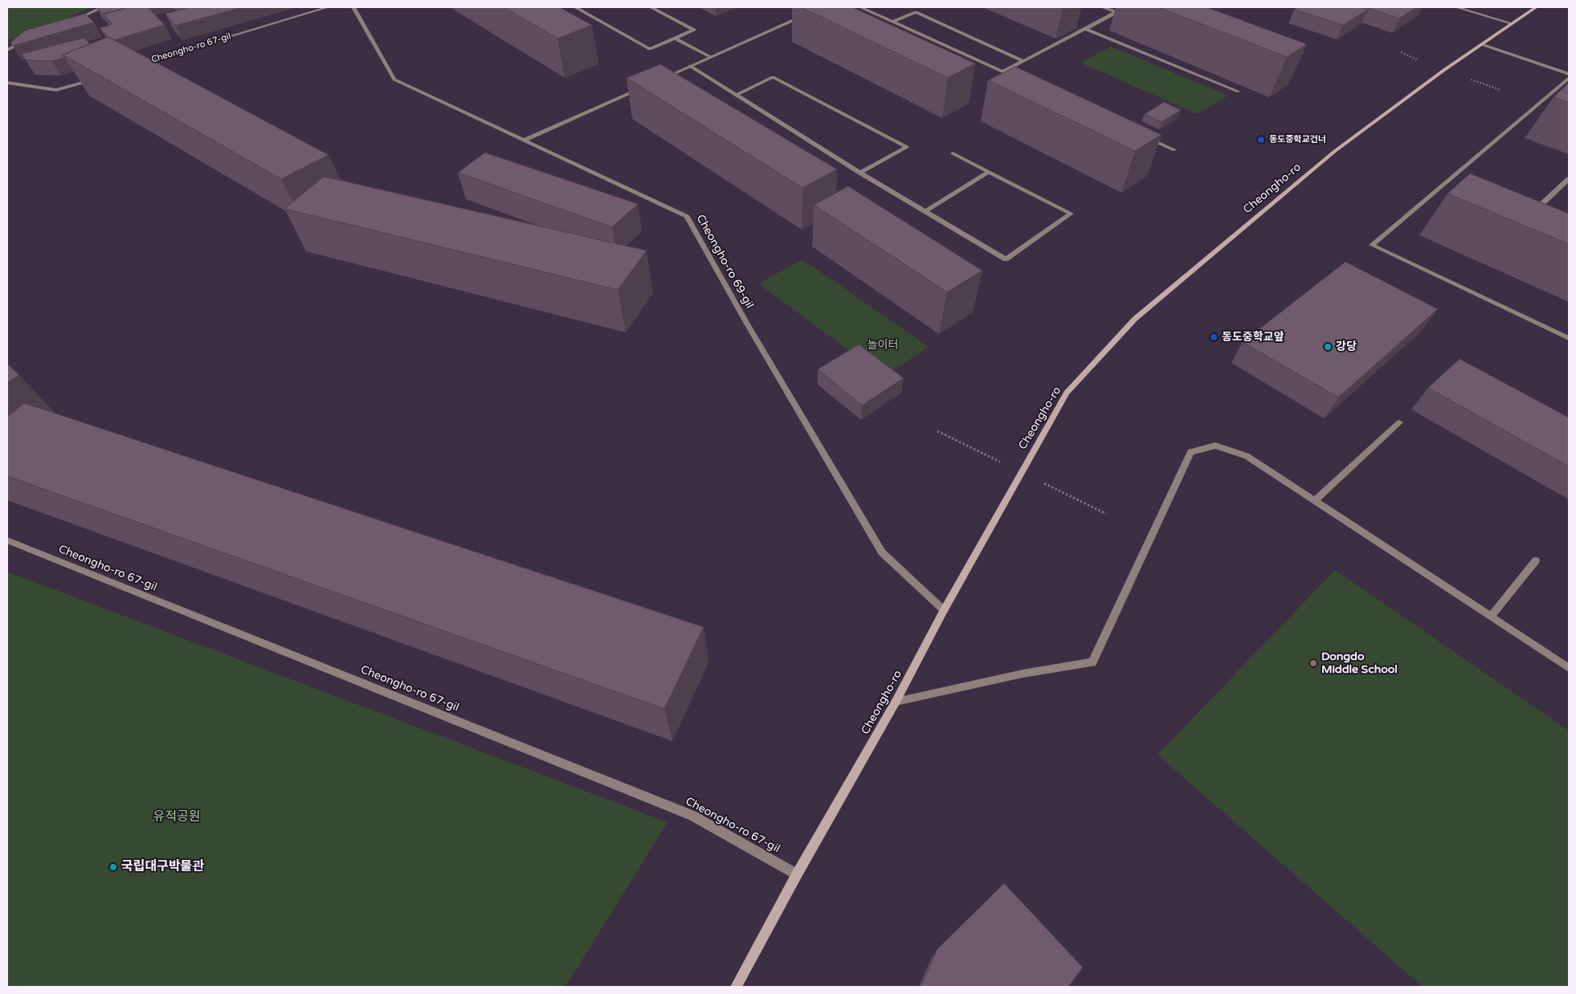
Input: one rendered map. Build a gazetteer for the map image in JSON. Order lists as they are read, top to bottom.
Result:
{
  "streets": {
    "main road": ["Cheongho-ro"],
    "street": ["Cheongho-ro 67-gil", "Cheongho-ro 69-gil"]
  },
  "crossings": [
    ["Cheongho-ro 67-gil", "Cheongho-ro"],
    ["Cheongho-ro", "Cheongho-ro 69-gil"]
  ],
  "parks": ["놀이터", "유적공원"],
  "places": [
    "동도중학교건너",
    "동도중학교앞",
    "강당",
    "Dongdo Middle School",
    "국립대구박물관"
  ]
}
